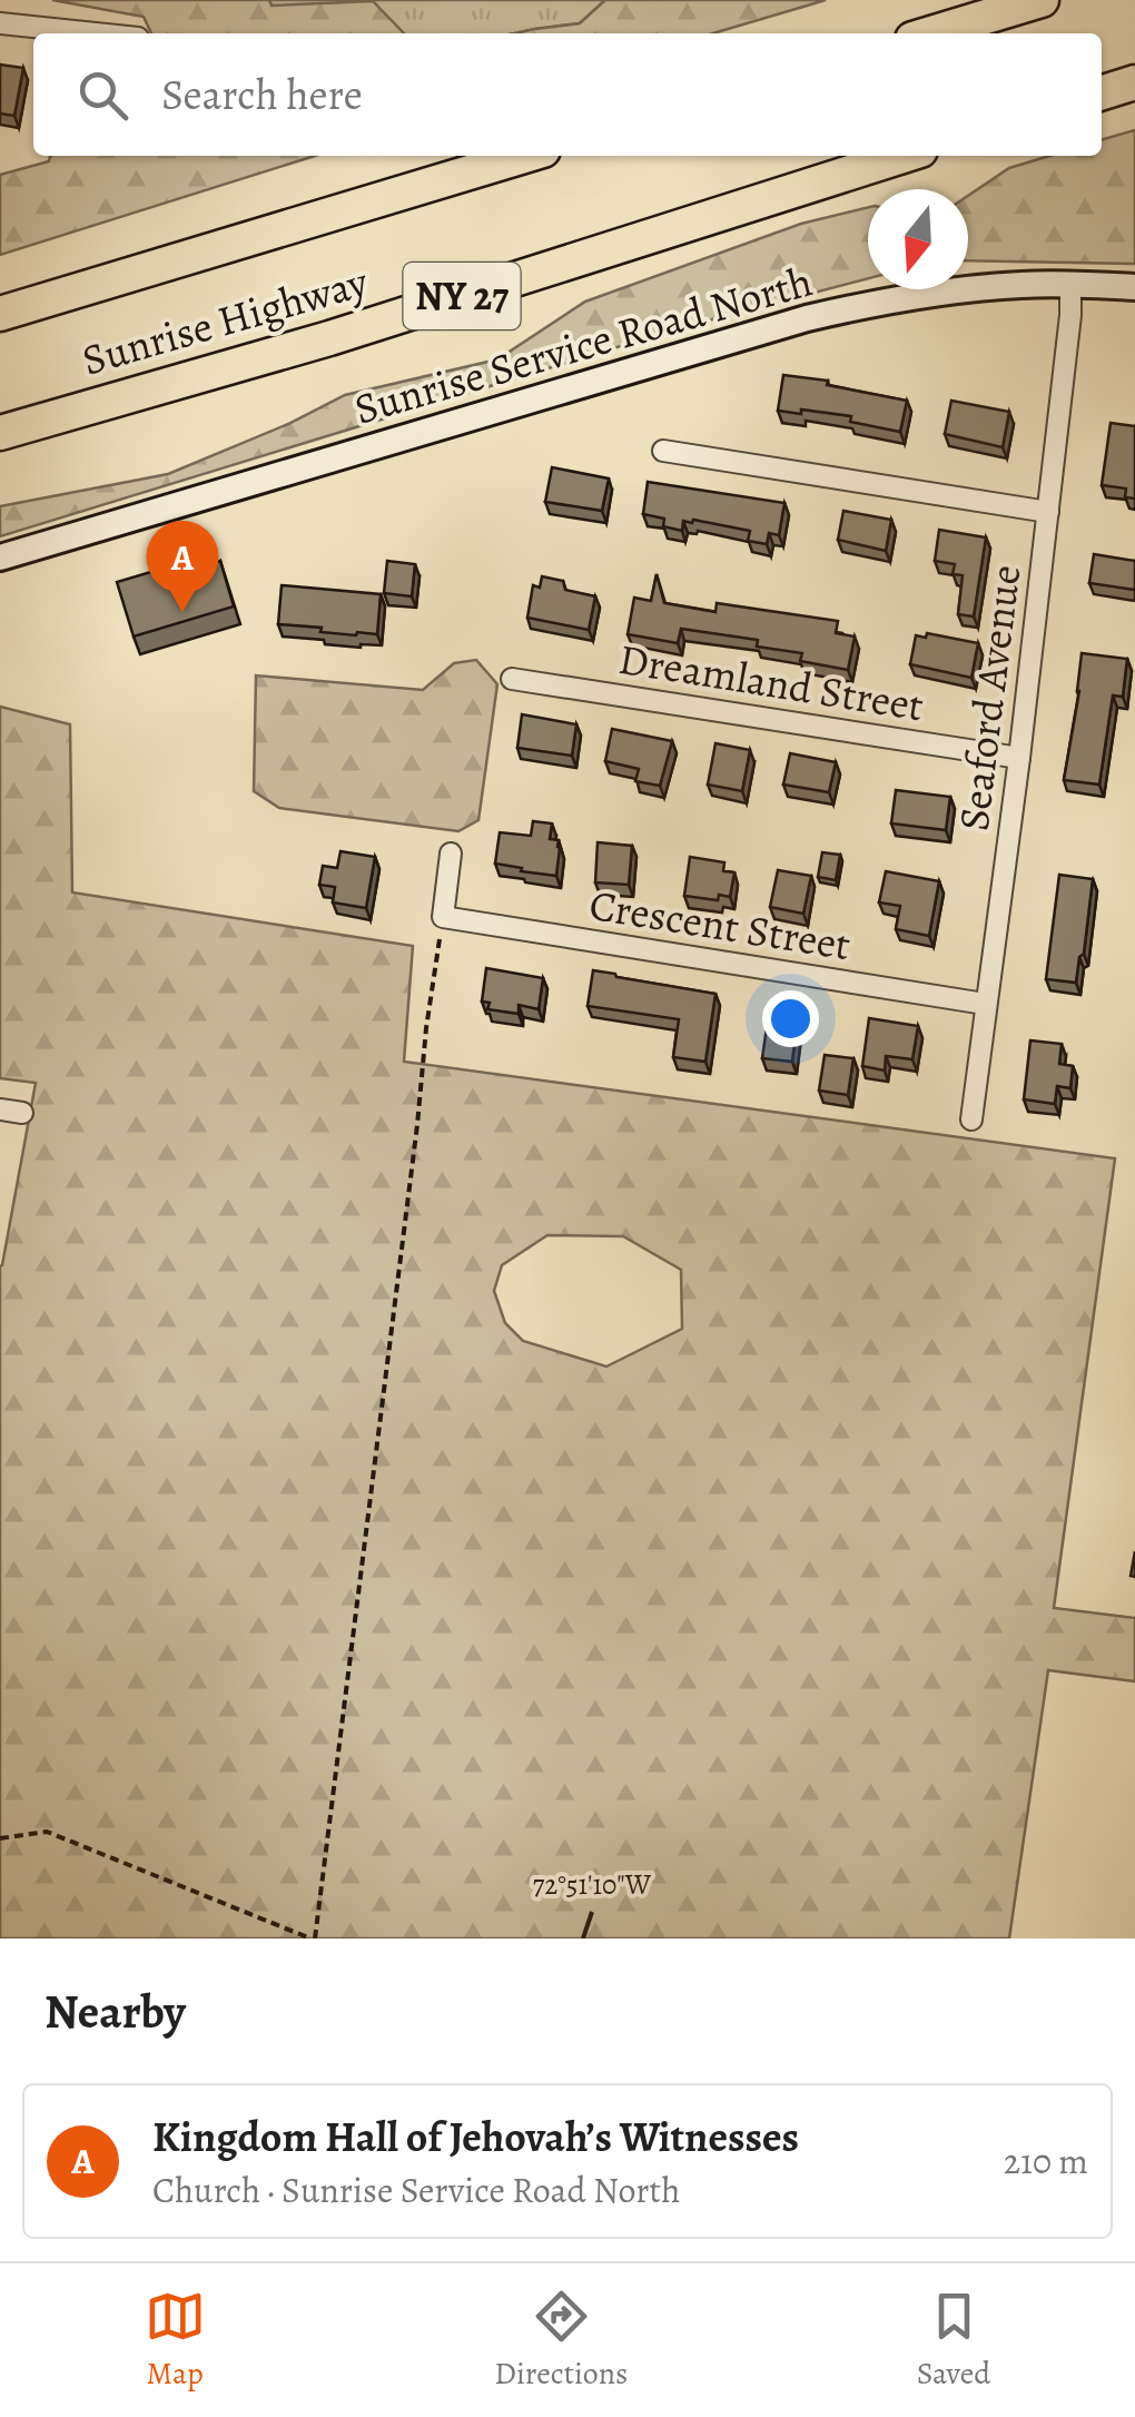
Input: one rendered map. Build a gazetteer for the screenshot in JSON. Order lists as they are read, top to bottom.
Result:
{
  "streets": {
    "highway": ["NY 27", "Sunrise Highway"],
    "street": [
      "Sunrise Service Road North",
      "Dreamland Street",
      "Seaford Avenue",
      "Crescent Street"
    ]
  },
  "crossings": [
    ["Sunrise Service Road North", "Seaford Avenue"],
    ["Dreamland Street", "Seaford Avenue"],
    ["Seaford Avenue", "Crescent Street"]
  ],
  "north": "bottom",
  "page": {
    "search": "Search here",
    "pins": "A",
    "heading": "Nearby",
    "list": [
      {
        "mark": "A",
        "name": "Kingdom Hall of Jehovah’s Witnesses",
        "note": "Church · Sunrise Service Road North",
        "value": "210 m"
      }
    ],
    "nav": ["Map", "Directions", "Saved"]
  },
  "coordinates": ["72°51'10\"W"]
}
